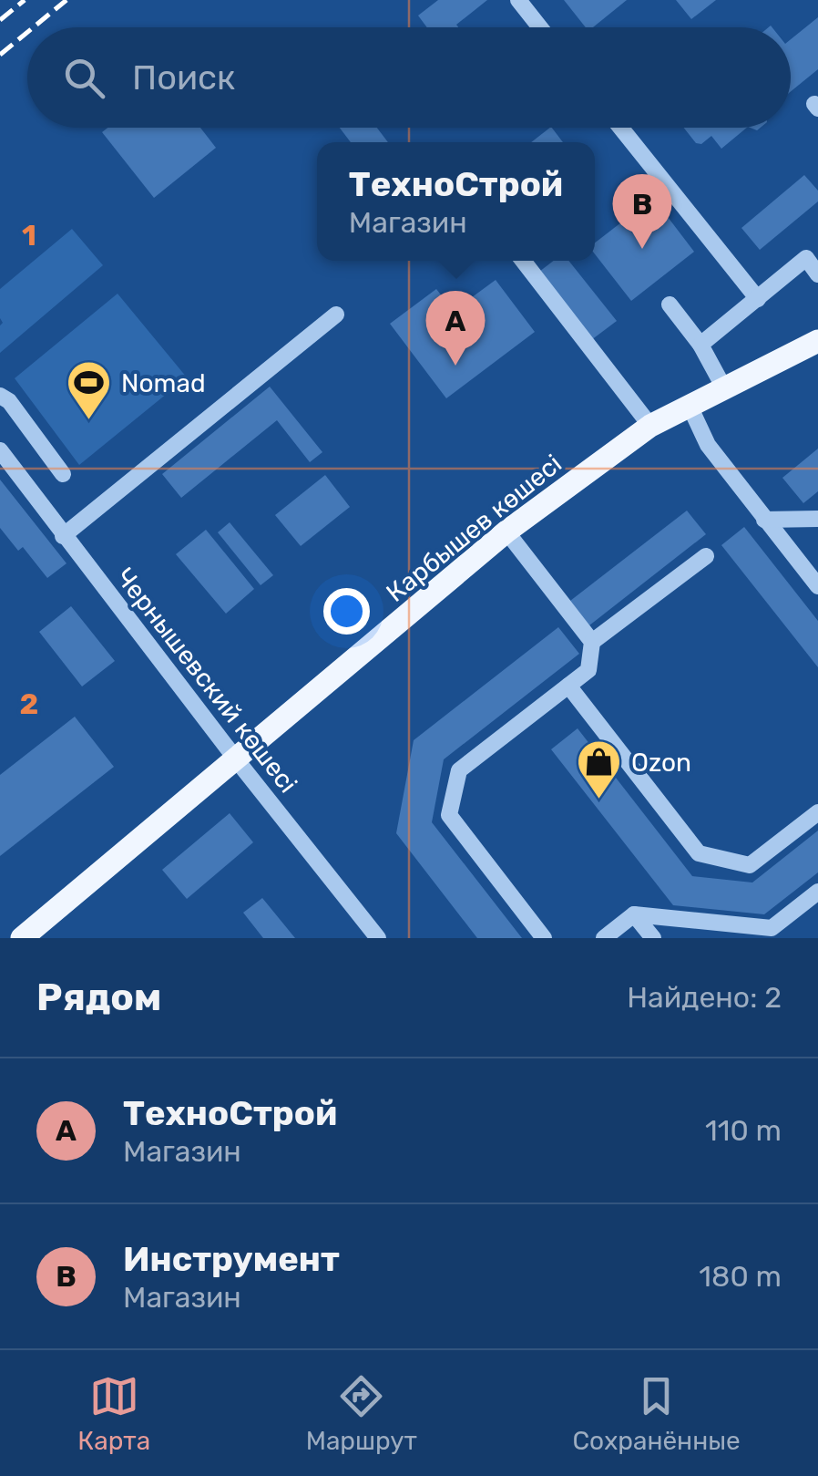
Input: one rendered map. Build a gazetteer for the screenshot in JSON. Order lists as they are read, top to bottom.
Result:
{
  "streets": {
    "main road": ["Карбышев көшесі"],
    "street": ["Чернышевский көшесі"]
  },
  "crossings": [
    ["Карбышев көшесі", "Чернышевский көшесі"]
  ],
  "places": {
    "sports": ["Nomad"],
    "shop": ["Ozon"]
  },
  "page": {
    "search": "Поиск",
    "popup": ["ТехноСтрой", "Магазин"],
    "pins": ["B", "A"],
    "heading": ["Рядом", "Найдено: 2"],
    "list": [
      {
        "mark": "A",
        "name": "ТехноСтрой",
        "note": "Магазин",
        "value": "110 m"
      },
      {
        "mark": "B",
        "name": "Инструмент",
        "note": "Магазин",
        "value": "180 m"
      }
    ],
    "nav": ["Карта", "Маршрут", "Сохранённые"]
  },
  "grid": {
    "rows": ["1", "2"]
  }
}
